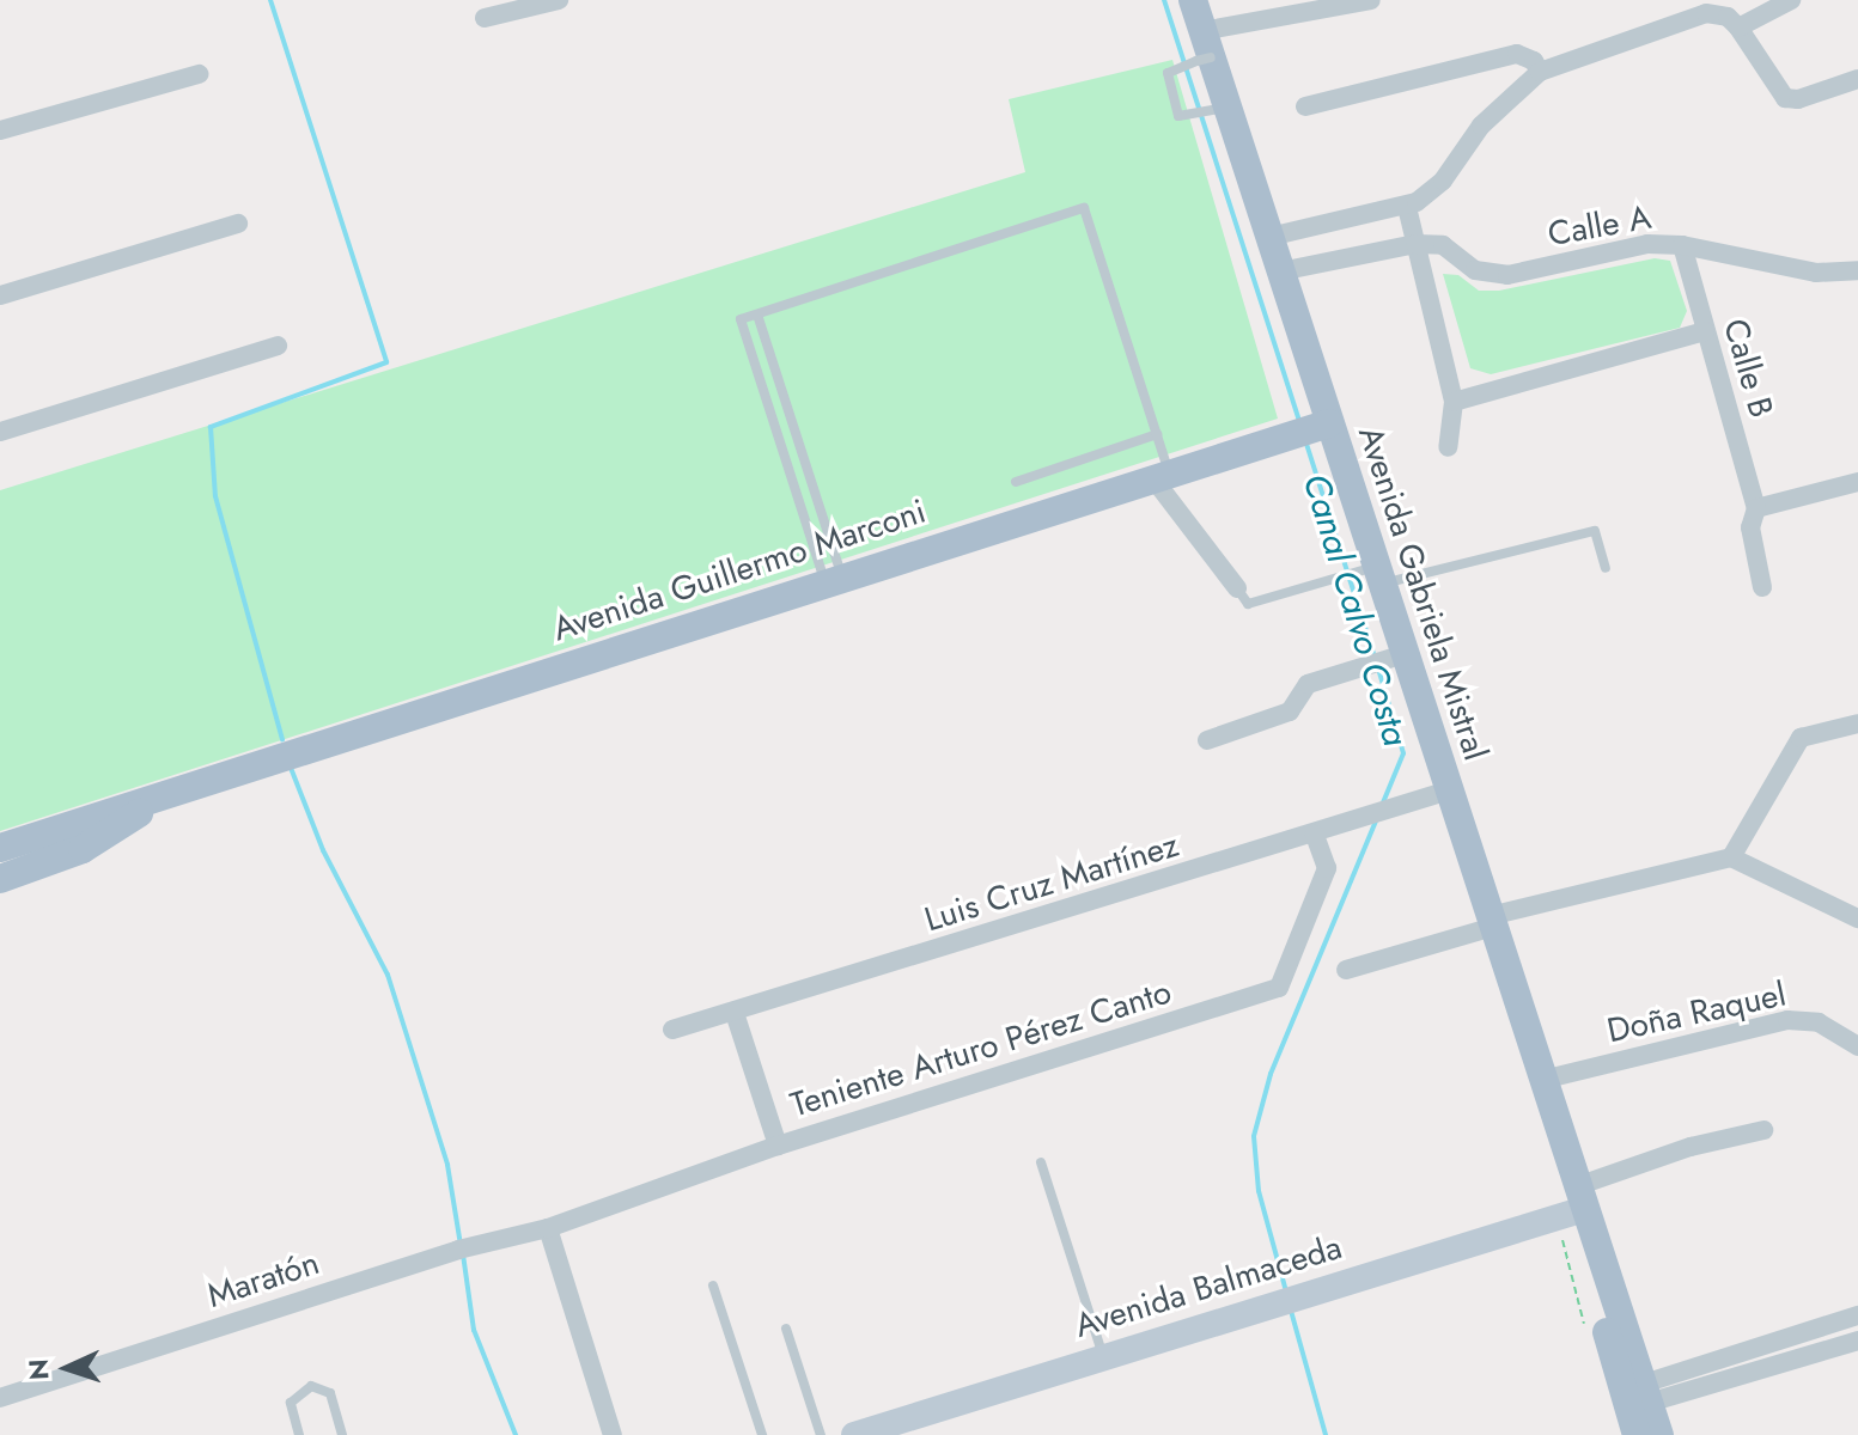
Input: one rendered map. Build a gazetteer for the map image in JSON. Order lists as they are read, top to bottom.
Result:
{
  "streets": {
    "main road": ["Avenida Guillermo Marconi", "Avenida Gabriela Mistral", "Avenida Balmaceda"],
    "street": [
      "Calle A",
      "Calle B",
      "Luis Cruz Martínez",
      "Doña Raquel",
      "Teniente Arturo Pérez Canto",
      "Maratón"
    ]
  },
  "crossings": [
    ["Calle A", "Calle B"],
    ["Calle A", "Avenida Gabriela Mistral"],
    ["Avenida Guillermo Marconi", "Avenida Gabriela Mistral"],
    ["Avenida Gabriela Mistral", "Luis Cruz Martínez"],
    ["Avenida Gabriela Mistral", "Doña Raquel"],
    ["Avenida Gabriela Mistral", "Avenida Balmaceda"],
    ["Luis Cruz Martínez", "Teniente Arturo Pérez Canto"],
    ["Teniente Arturo Pérez Canto", "Maratón"]
  ],
  "water": ["Canal Calvo Costa"],
  "north": "left"
}
